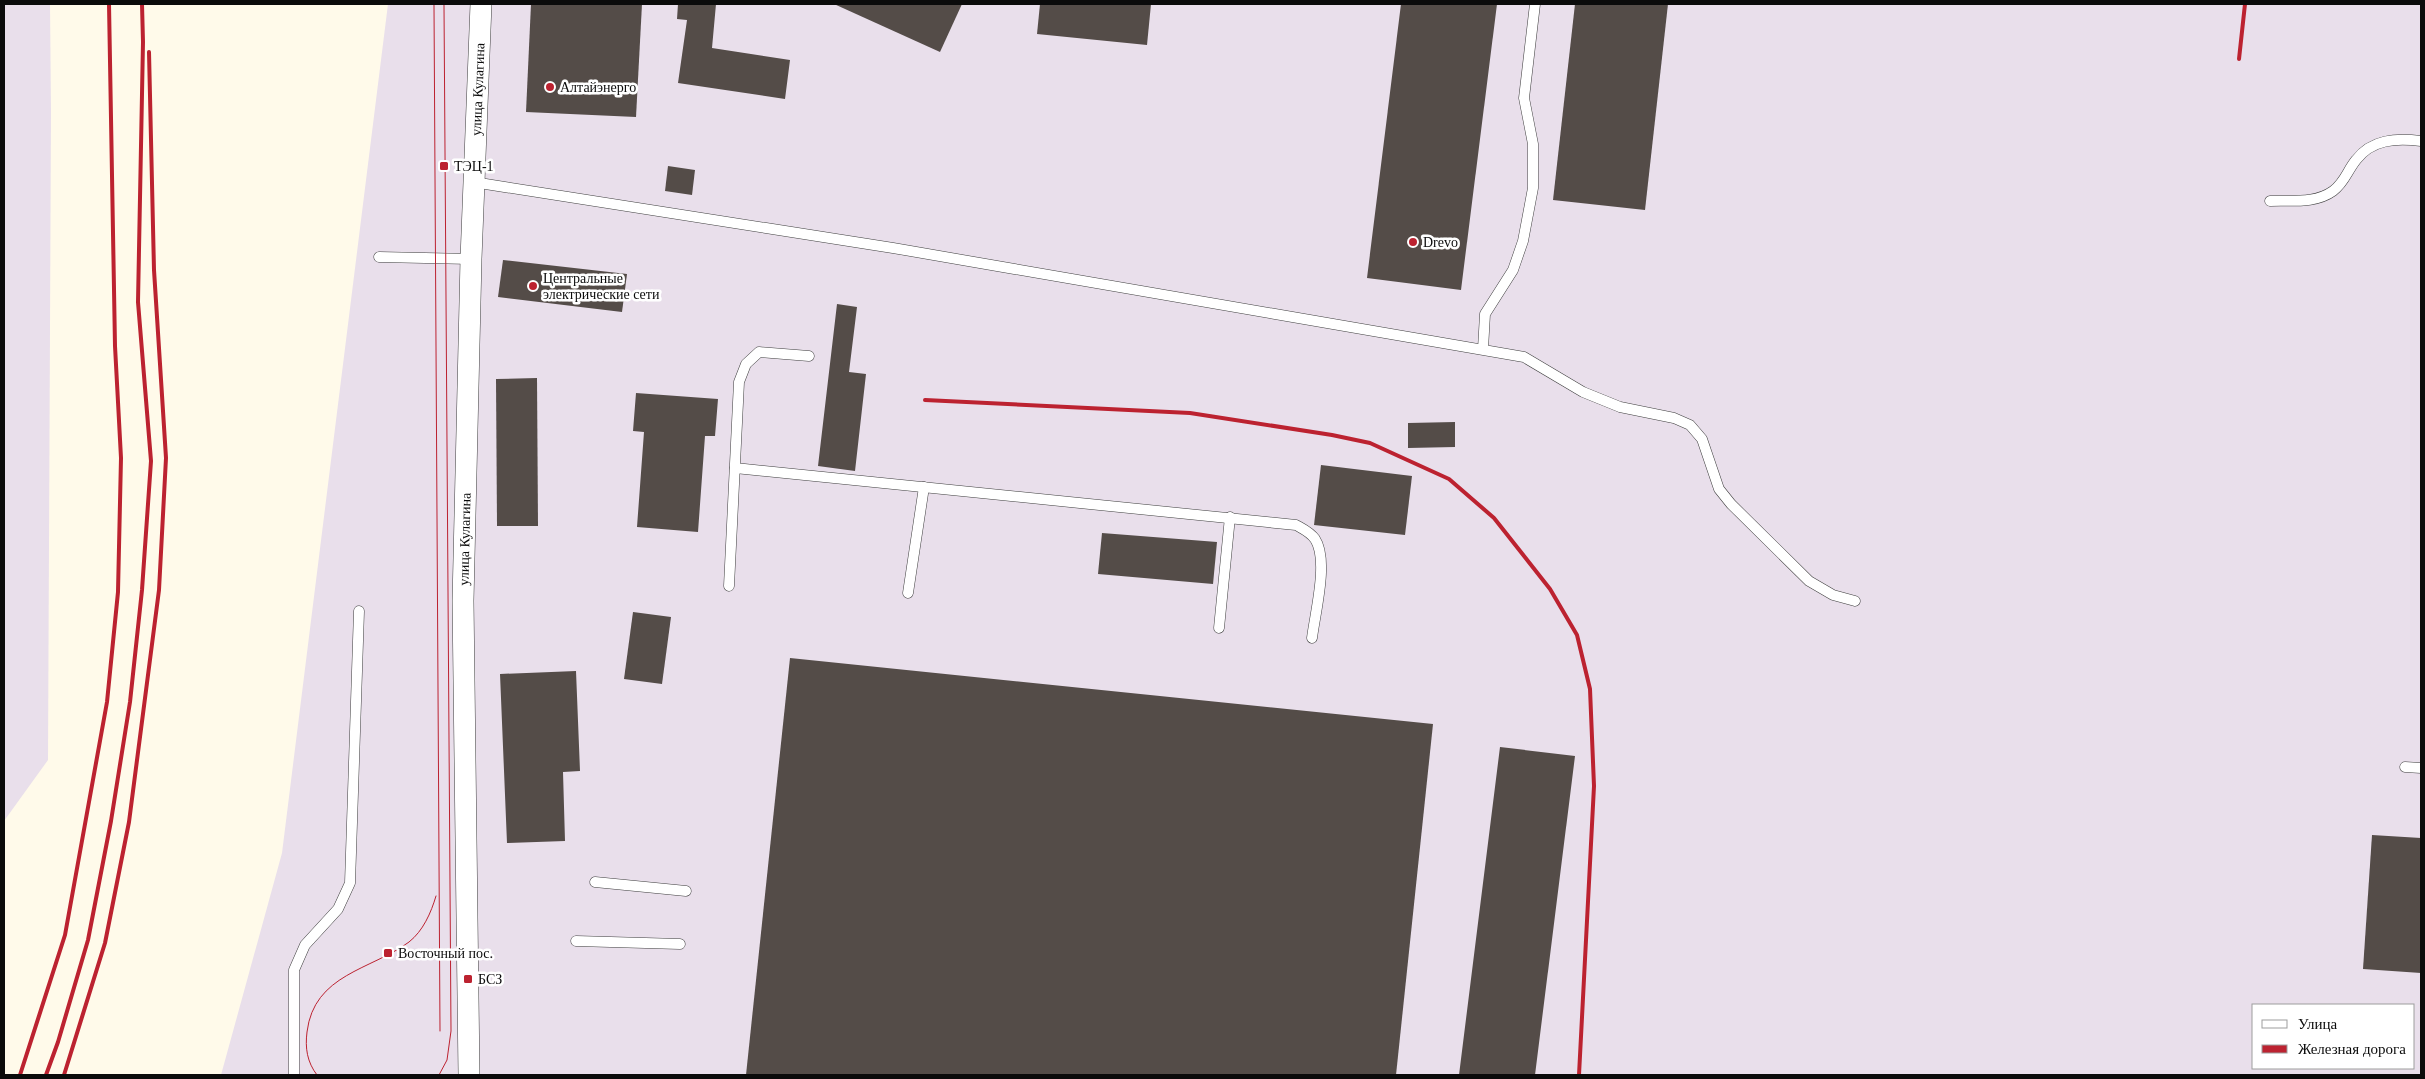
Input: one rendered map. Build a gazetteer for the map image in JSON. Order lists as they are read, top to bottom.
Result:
{
  "streets": {
    "street": ["улица Кулагина"]
  },
  "places": {
    "other": ["Алтайэнерго", "Drevo", "Центральные электрические сети"],
    "transit": ["ТЭЦ-1", "Восточный пос.", "БСЗ"]
  },
  "legend": ["Улица", "Железная дорога"]
}
